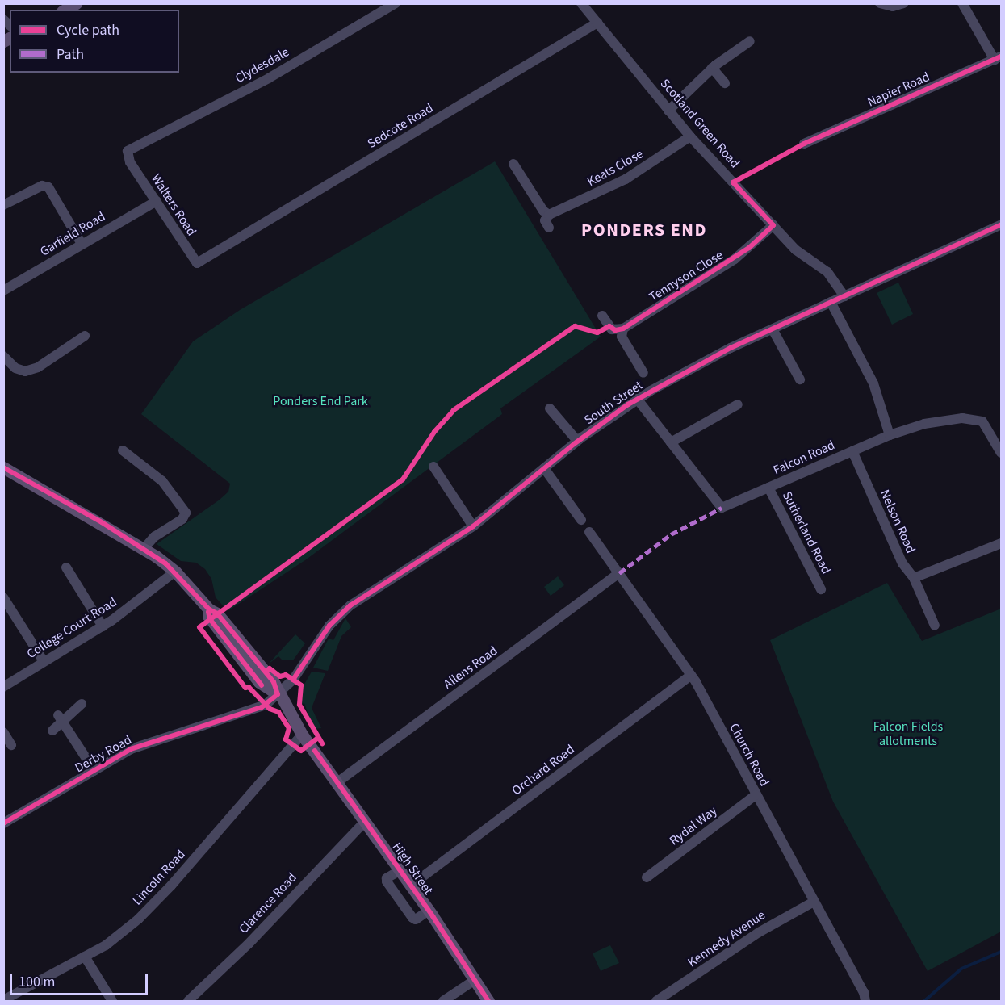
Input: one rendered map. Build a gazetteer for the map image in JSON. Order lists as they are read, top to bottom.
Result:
{
  "streets": {
    "main road": ["High Street"],
    "street": [
      "Clydesdale",
      "Napier Road",
      "Scotland Green Road",
      "Sedcote Road",
      "Keats Close",
      "Walters Road",
      "Garfield Road",
      "Tennyson Close",
      "South Street",
      "Falcon Road",
      "Nelson Road",
      "Sutherland Road",
      "College Court Road",
      "Allens Road",
      "Derby Road",
      "Church Road",
      "Orchard Road",
      "Rydal Way",
      "Lincoln Road",
      "Clarence Road",
      "Kennedy Avenue"
    ]
  },
  "crossings": [
    ["Clydesdale", "Walters Road"],
    ["Scotland Green Road", "Sedcote Road"],
    ["Scotland Green Road", "Keats Close"],
    ["Scotland Green Road", "Tennyson Close"],
    ["Scotland Green Road", "South Street"],
    ["Sedcote Road", "Walters Road"],
    ["Walters Road", "Garfield Road"],
    ["South Street", "Falcon Road"],
    ["South Street", "Derby Road"],
    ["South Street", "High Street"],
    ["Falcon Road", "Nelson Road"],
    ["Falcon Road", "Sutherland Road"],
    ["College Court Road", "High Street"],
    ["Allens Road", "Church Road"],
    ["Allens Road", "High Street"],
    ["Derby Road", "High Street"],
    ["Church Road", "Orchard Road"],
    ["Church Road", "Rydal Way"],
    ["Church Road", "Kennedy Avenue"],
    ["Orchard Road", "High Street"],
    ["High Street", "Lincoln Road"],
    ["High Street", "Clarence Road"]
  ],
  "districts": ["PONDERS END"],
  "parks": ["Ponders End Park", "Falcon Fields allotments"],
  "legend": ["Cycle path", "Path"],
  "scale_bar": "100 m"
}
